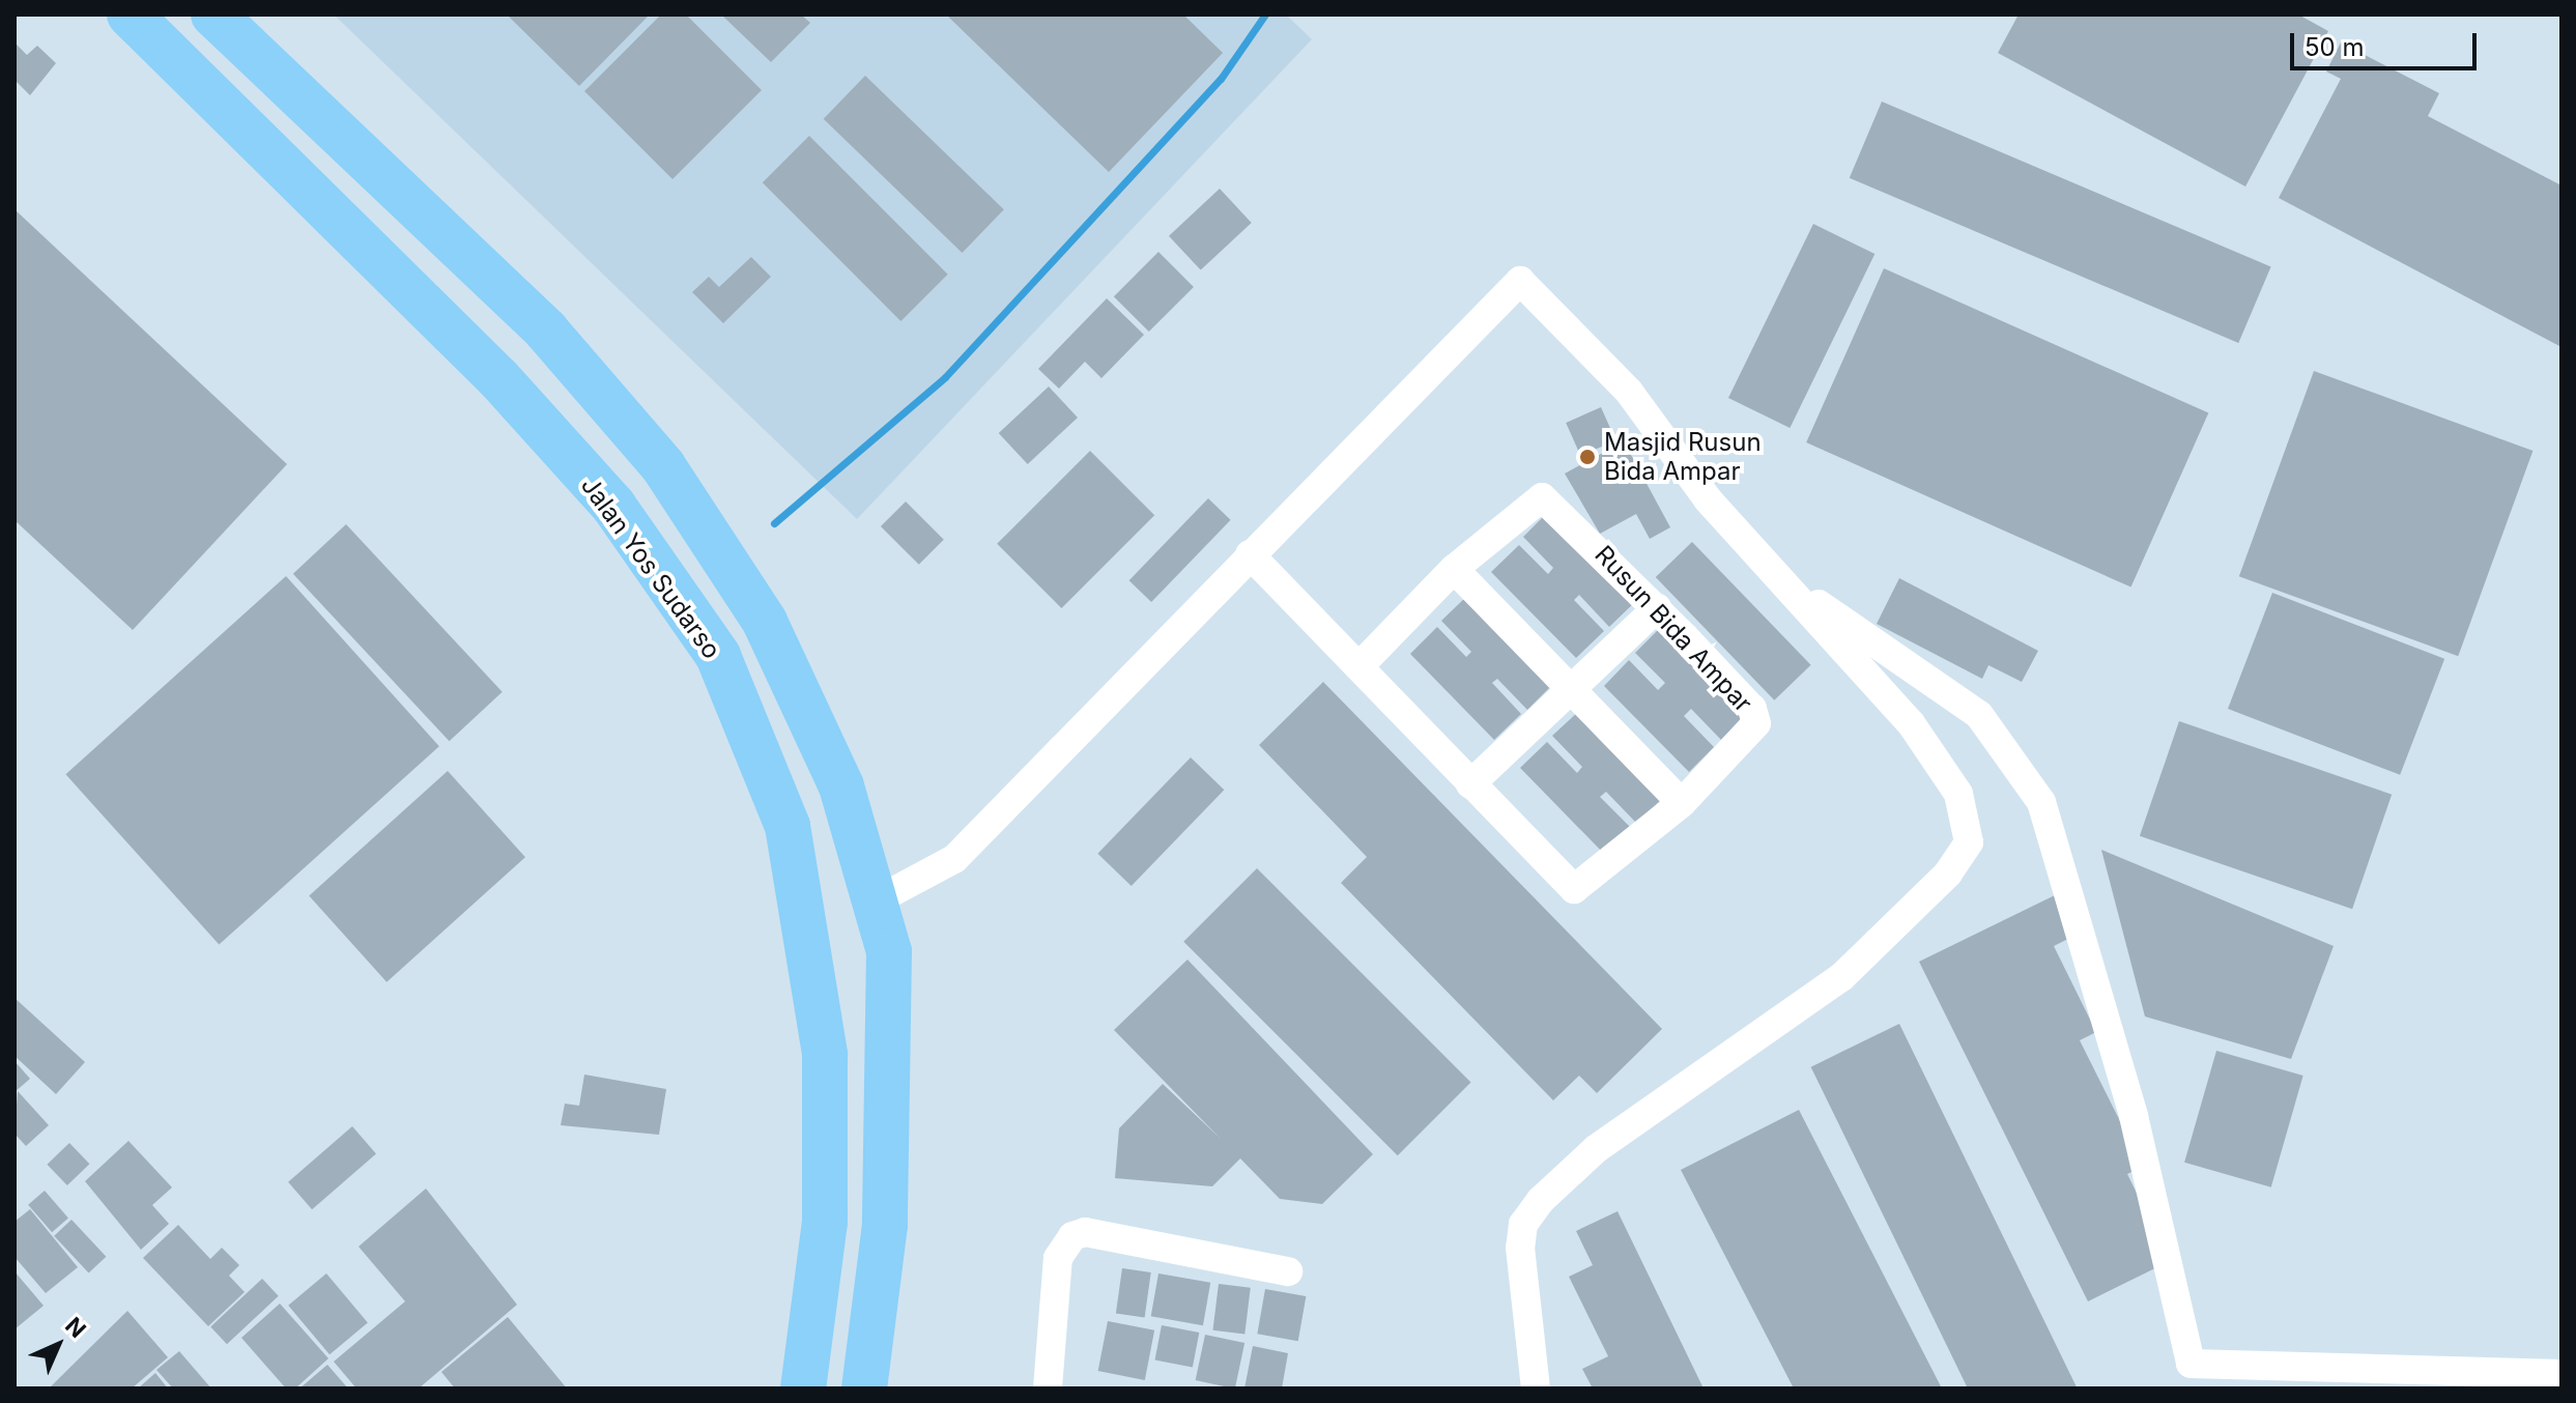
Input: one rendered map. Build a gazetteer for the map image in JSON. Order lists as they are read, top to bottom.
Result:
{
  "streets": {
    "main road": ["Jalan Yos Sudarso"],
    "street": ["Rusun Bida Ampar"]
  },
  "places": ["Masjid Rusun Bida Ampar"],
  "scale_bar": "50 m",
  "north": "top right"
}
